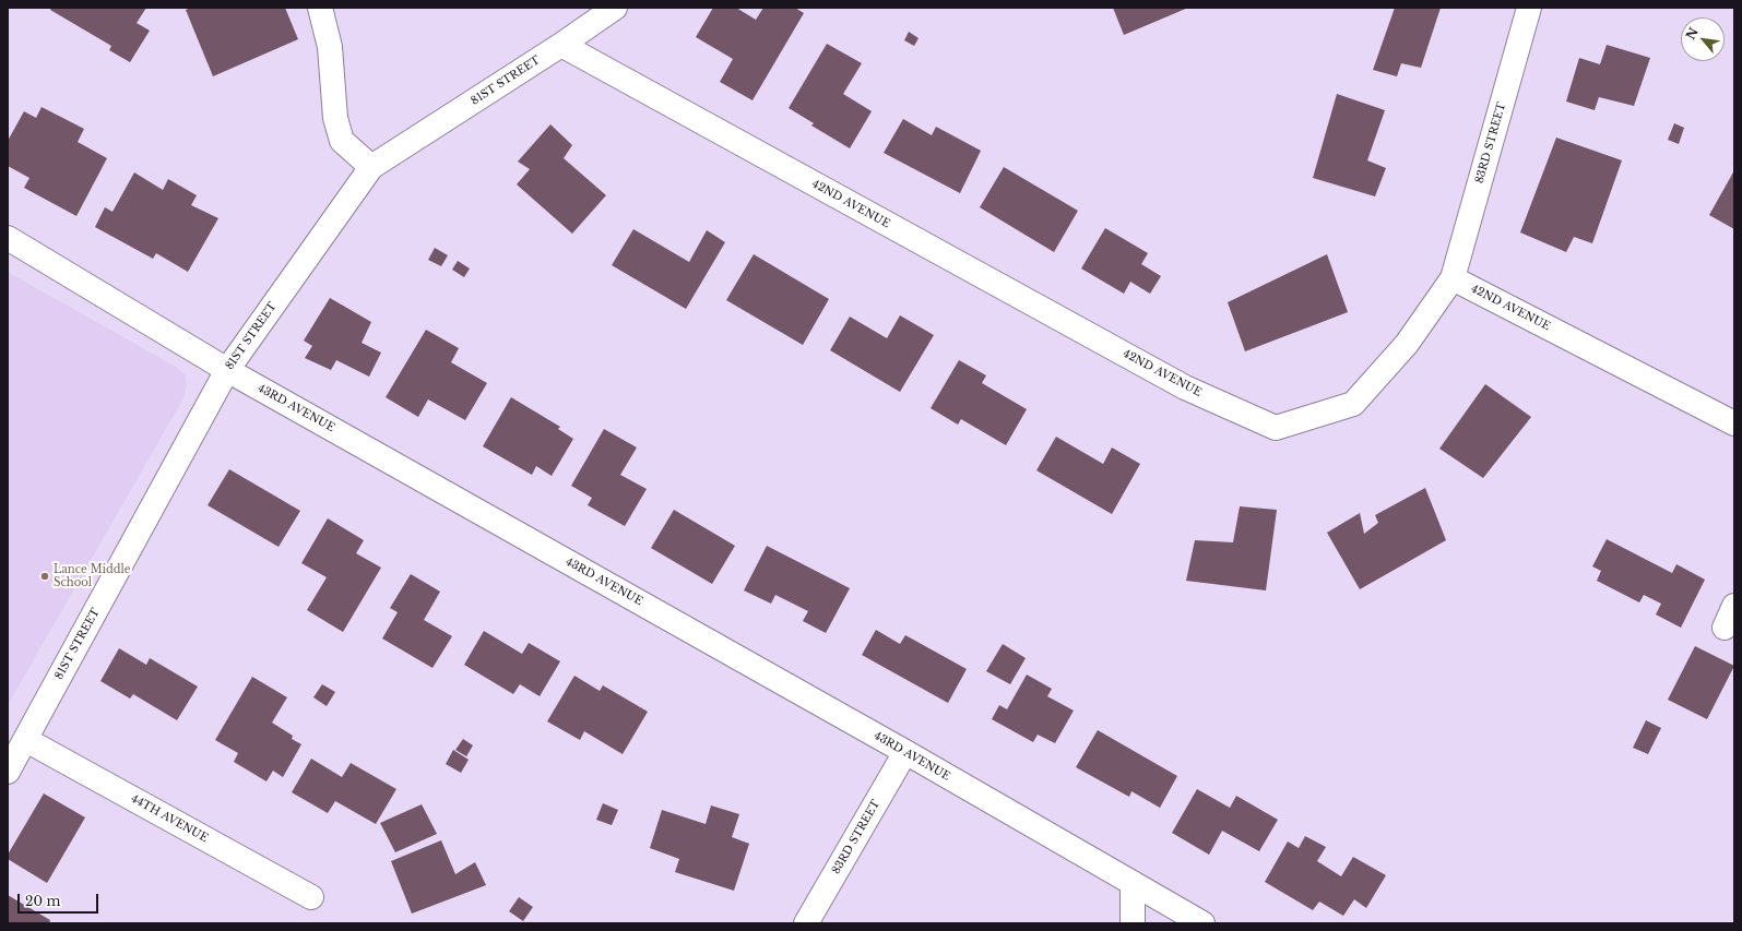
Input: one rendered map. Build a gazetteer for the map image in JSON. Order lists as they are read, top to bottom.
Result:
{
  "streets": {
    "street": [
      "81ST STREET",
      "83RD STREET",
      "42ND AVENUE",
      "43RD AVENUE",
      "44TH AVENUE"
    ]
  },
  "crossings": [
    ["81ST STREET", "42ND AVENUE"],
    ["81ST STREET", "43RD AVENUE"],
    ["81ST STREET", "44TH AVENUE"],
    ["83RD STREET", "42ND AVENUE"],
    ["83RD STREET", "43RD AVENUE"]
  ],
  "places": ["Lance Middle School"],
  "scale_bar": "20 m",
  "north": "top left"
}
